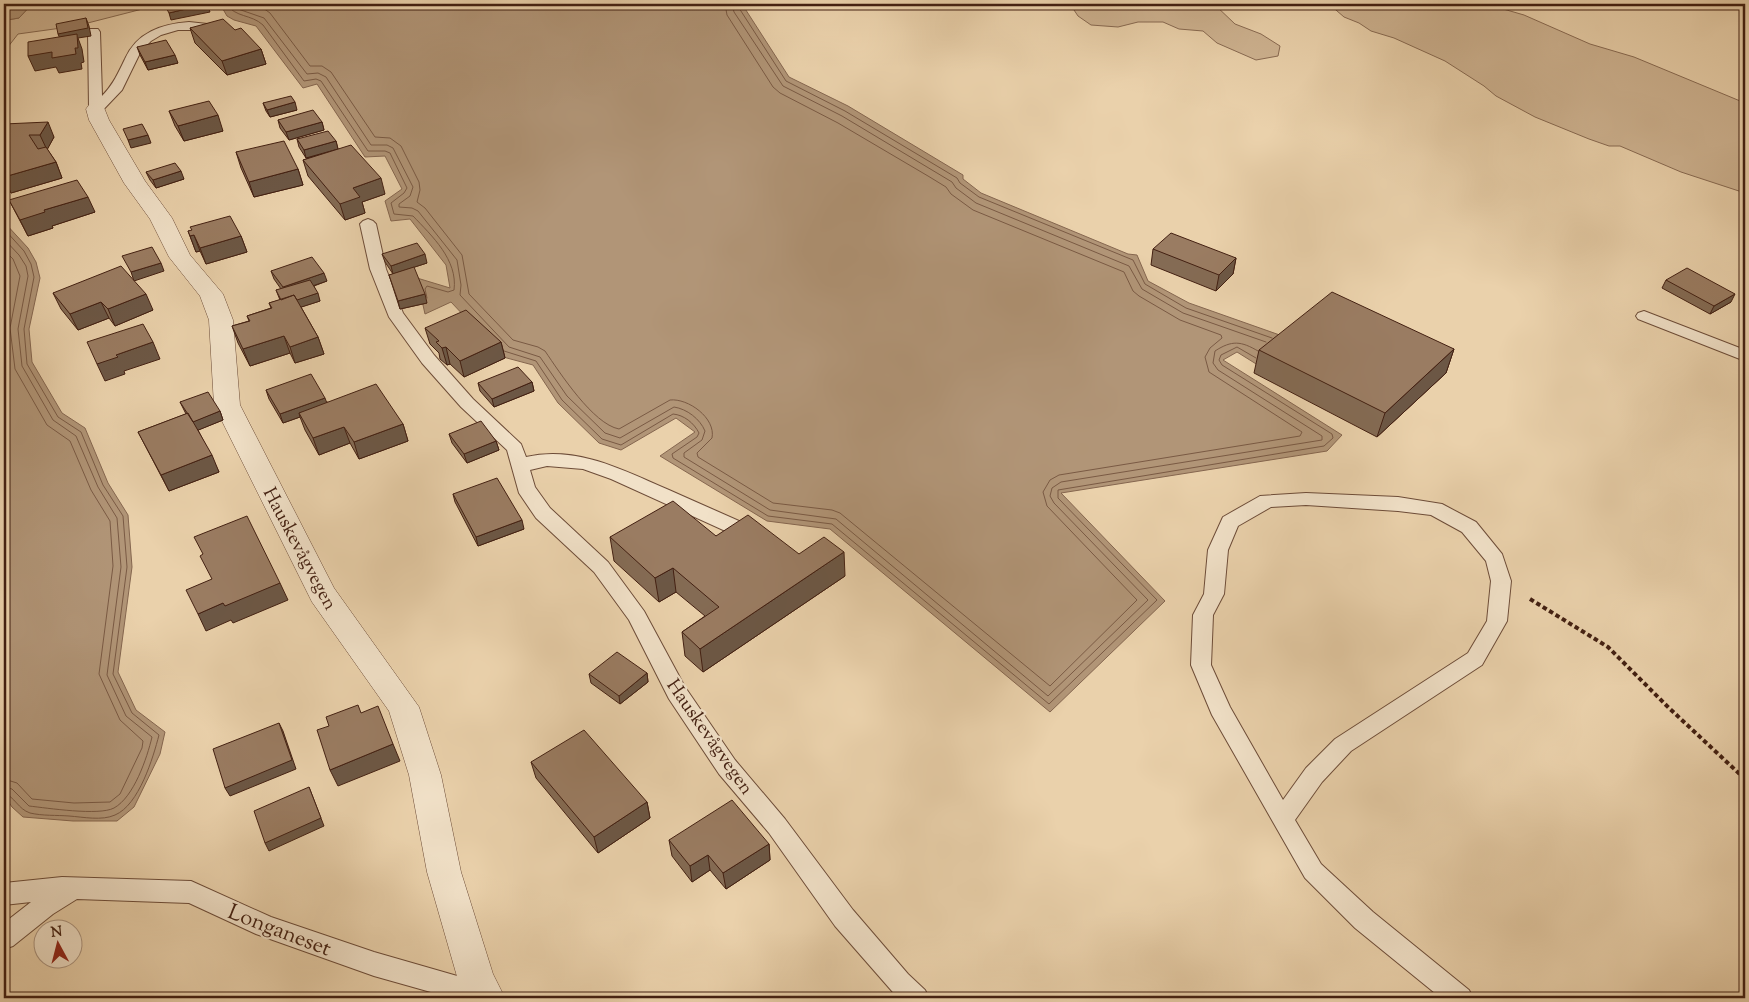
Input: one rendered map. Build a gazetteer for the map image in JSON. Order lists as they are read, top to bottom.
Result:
{
  "streets": {
    "street": ["Hauskevågvegen"],
    "lane": ["Longaneset"]
  },
  "crossings": [
    ["Hauskevågvegen", "Longaneset"]
  ],
  "north": "top"
}
